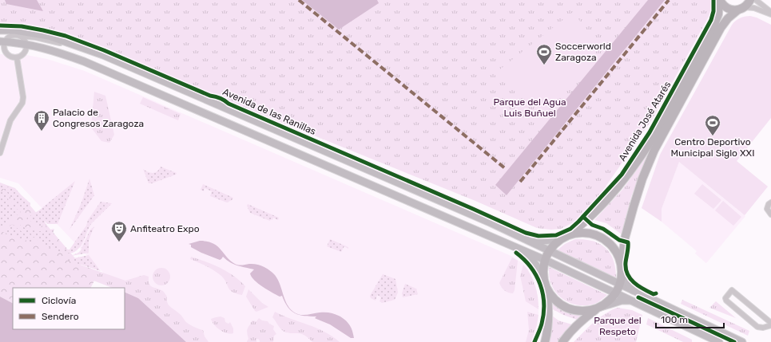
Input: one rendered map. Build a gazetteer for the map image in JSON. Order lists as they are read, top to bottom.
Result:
{
  "streets": {
    "main road": ["Avenida de las Ranillas", "Avenida José Atarés"]
  },
  "crossings": [
    ["Avenida de las Ranillas", "Avenida José Atarés"]
  ],
  "parks": ["Parque del Agua Luis Buñuel", "Parque del Respeto"],
  "places": {
    "sports": ["Soccerworld Zaragoza", "Centro Deportivo Municipal Siglo XXI"],
    "building": ["Palacio de Congresos Zaragoza"],
    "theatre": ["Anfiteatro Expo"]
  },
  "legend": ["Ciclovía", "Sendero"],
  "scale_bar": "100 m"
}
